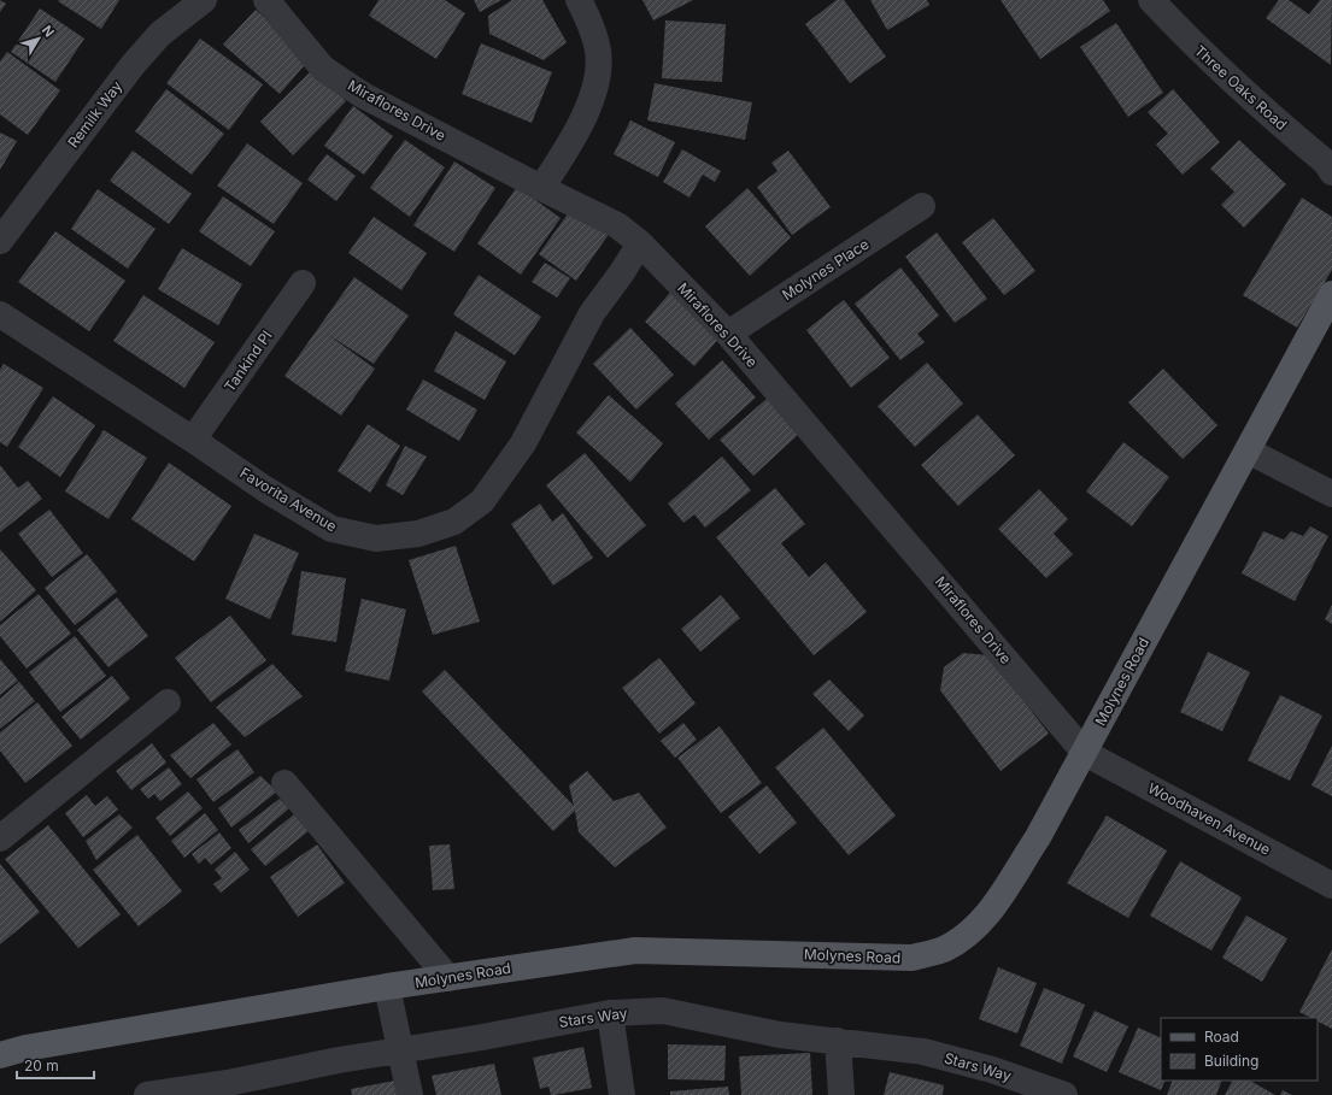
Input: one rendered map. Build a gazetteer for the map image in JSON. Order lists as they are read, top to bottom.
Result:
{
  "streets": {
    "main road": ["Molynes Road"],
    "street": [
      "Three Oaks Road",
      "Miraflores Drive",
      "Remilk Way",
      "Molynes Place",
      "Tankind Pl",
      "Favorita Avenue",
      "Woodhaven Avenue",
      "Stars Way"
    ]
  },
  "crossings": [
    ["Miraflores Drive", "Molynes Place"],
    ["Miraflores Drive", "Favorita Avenue"],
    ["Miraflores Drive", "Molynes Road"],
    ["Miraflores Drive", "Woodhaven Avenue"],
    ["Tankind Pl", "Favorita Avenue"],
    ["Molynes Road", "Woodhaven Avenue"]
  ],
  "legend": ["Road", "Building"],
  "scale_bar": "20 m",
  "north": "top right"
}
